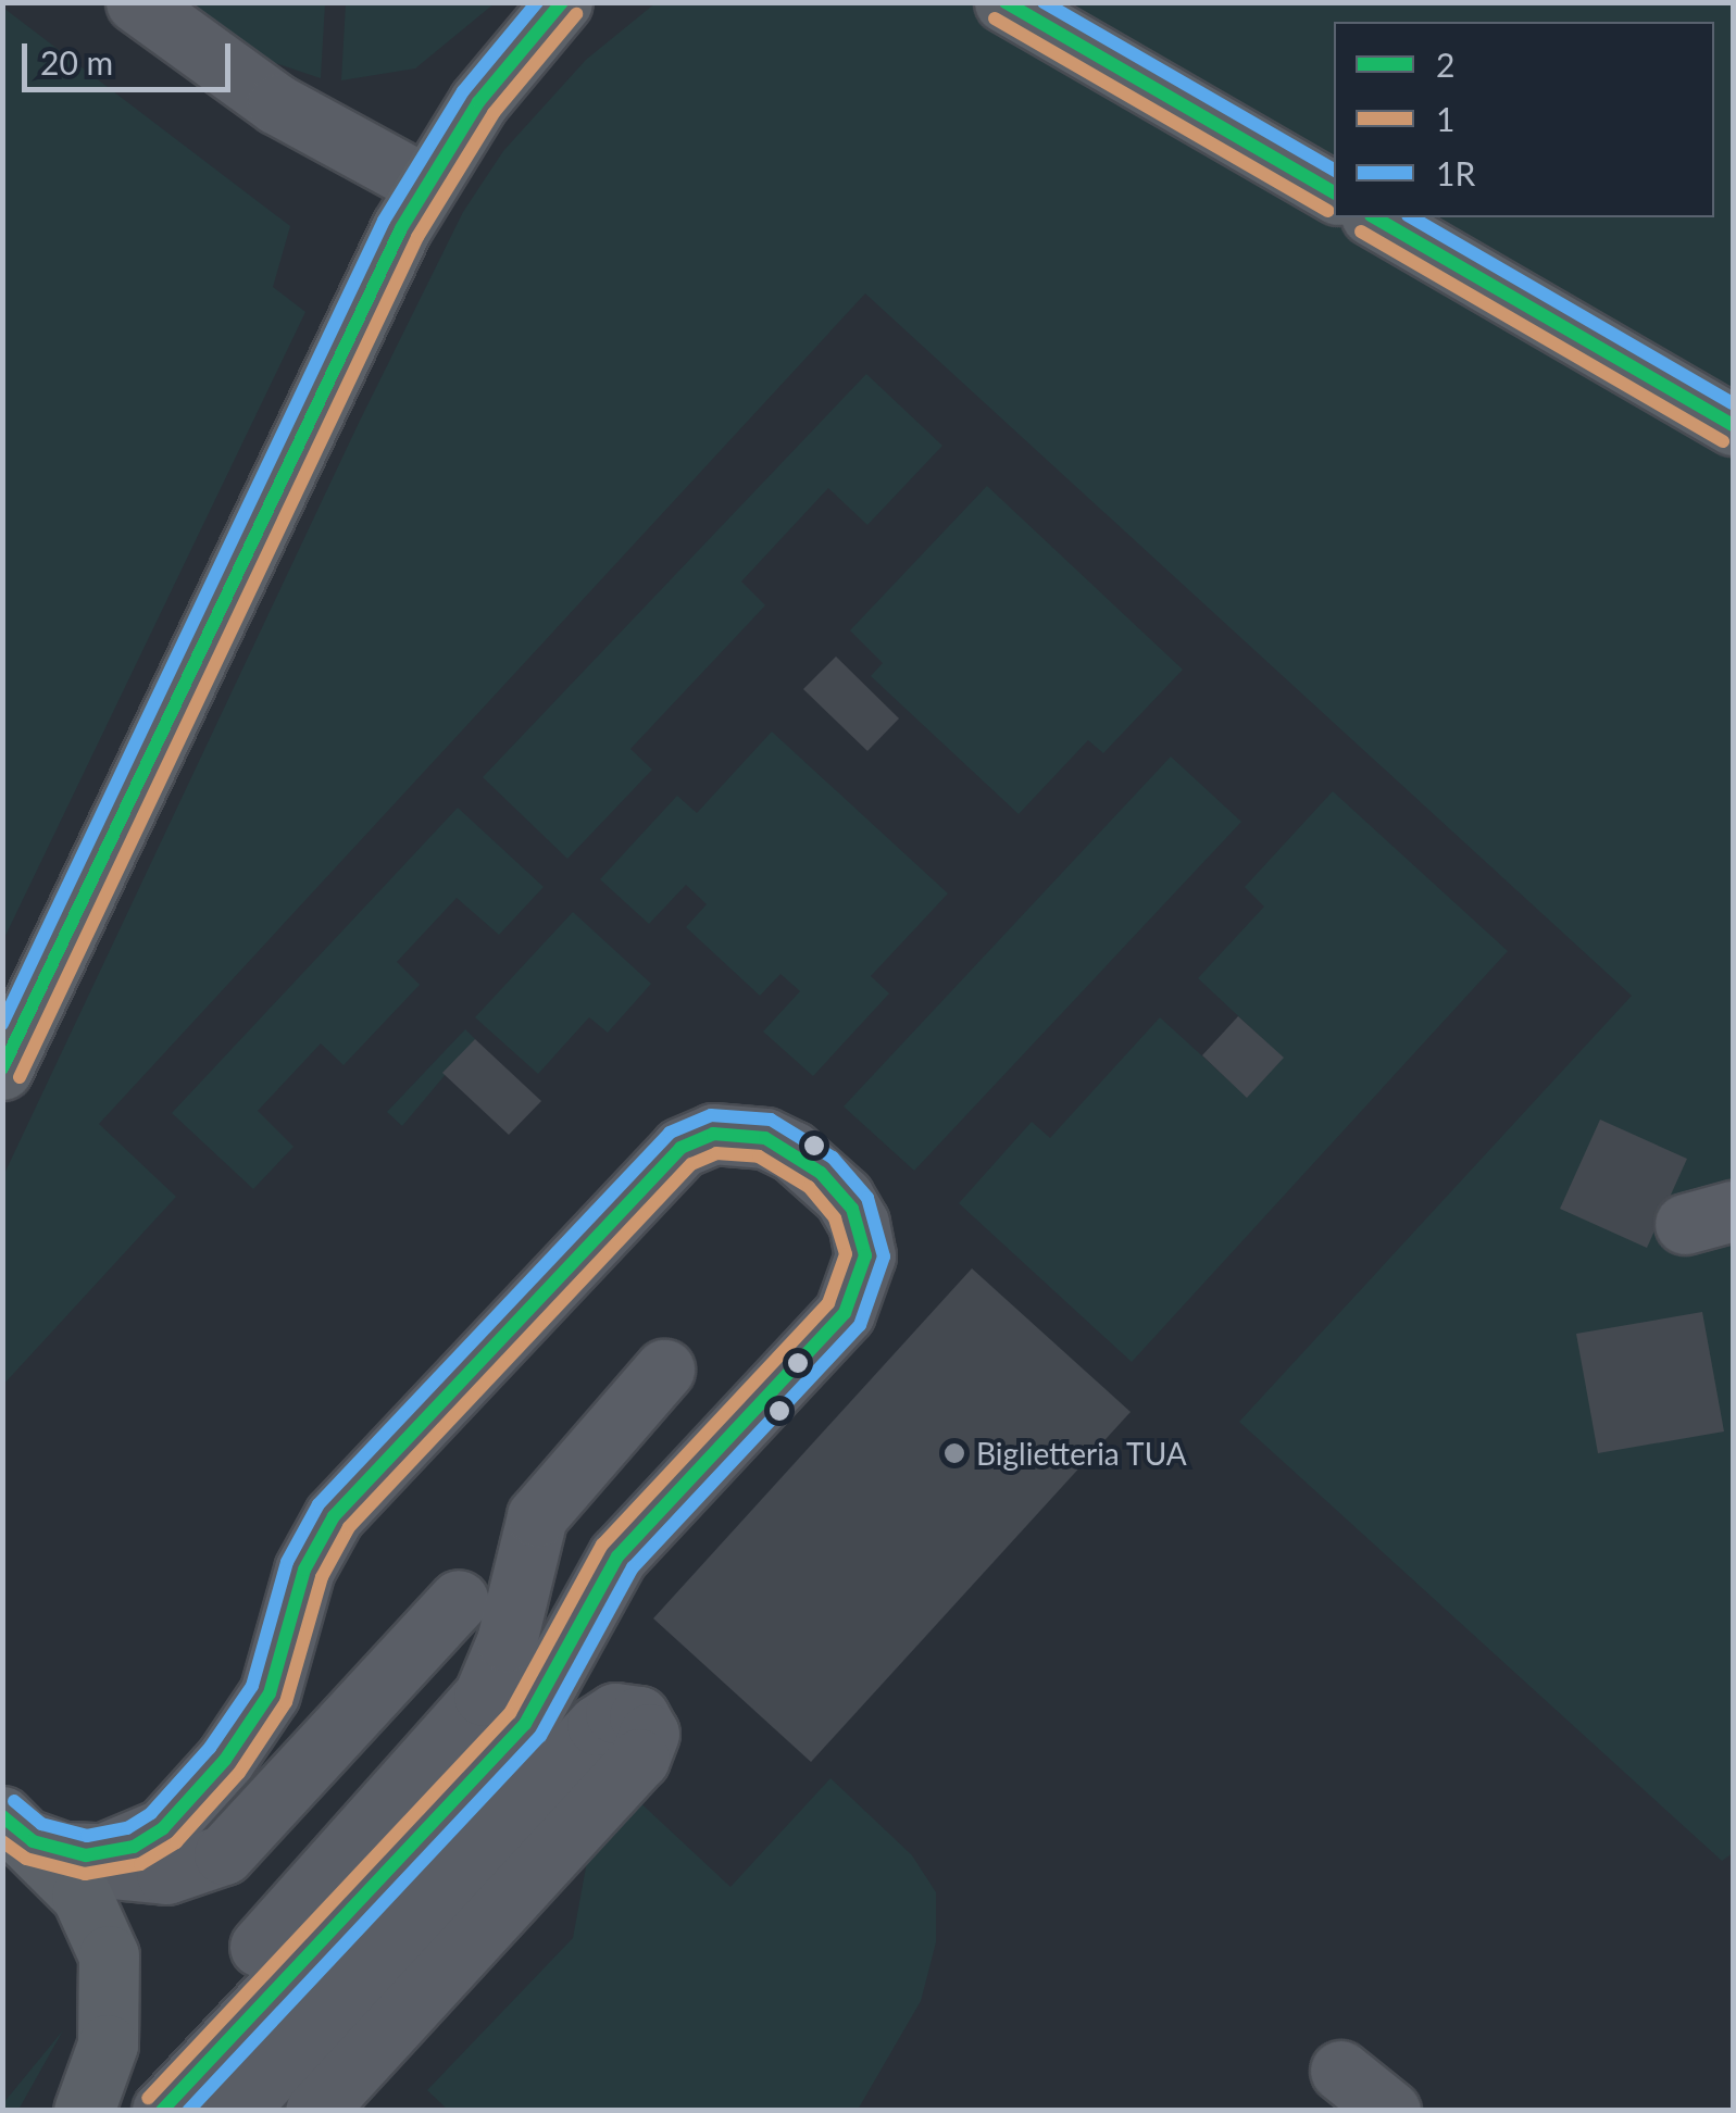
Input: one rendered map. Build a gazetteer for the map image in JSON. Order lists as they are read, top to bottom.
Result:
{
  "places": ["Biglietteria TUA"],
  "lines": ["transit line 2", "transit line 1R", "transit line 1"],
  "legend": ["2", "1", "1R"],
  "scale_bar": "20 m"
}
